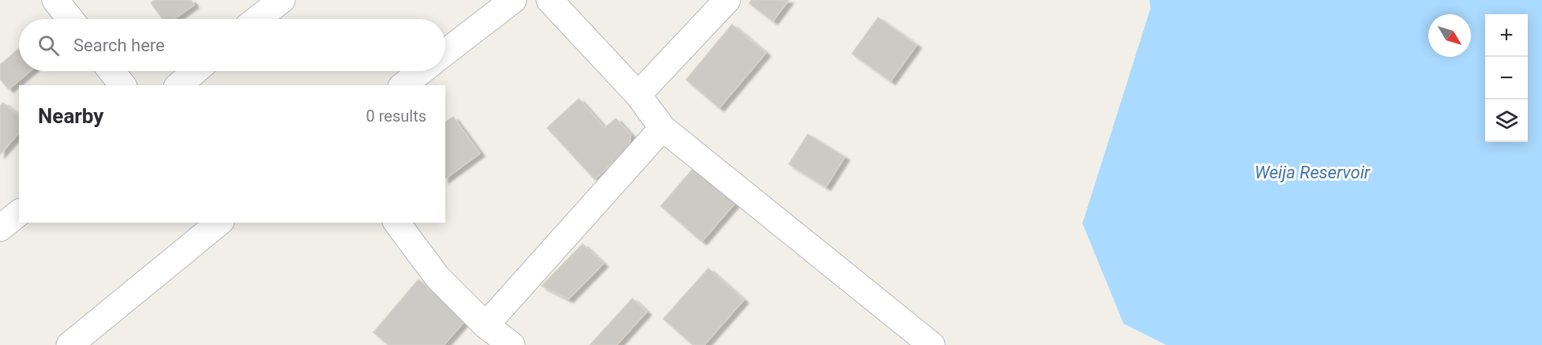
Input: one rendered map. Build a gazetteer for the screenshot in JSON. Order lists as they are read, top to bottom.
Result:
{
  "water": ["Weija Reservoir"],
  "north": "bottom right",
  "page": {
    "map_buttons": ["+", "−"],
    "search": "Search here",
    "heading": ["Nearby", "0 results"]
  }
}
